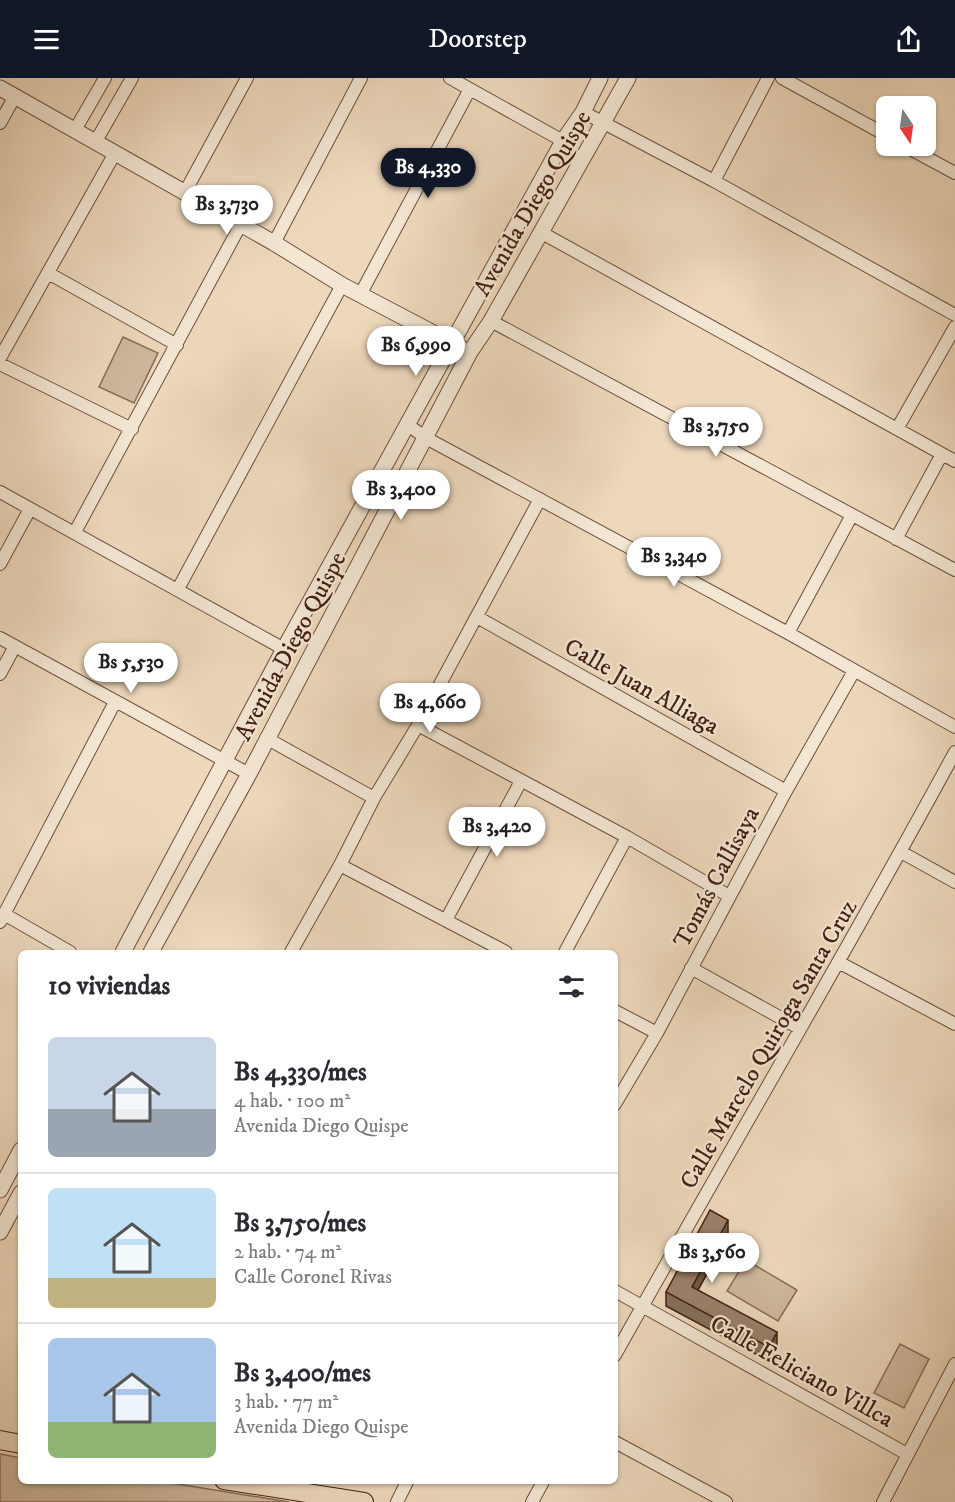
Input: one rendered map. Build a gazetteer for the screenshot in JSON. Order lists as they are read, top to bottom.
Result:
{
  "streets": {
    "street": [
      "Avenida Diego Quispe",
      "Calle Juan Alliaga",
      "Tomás Callisaya",
      "Calle Marcelo Quiroga Santa Cruz",
      "Calle Feliciano Villca"
    ]
  },
  "crossings": [
    ["Calle Juan Alliaga", "Tomás Callisaya"],
    ["Calle Marcelo Quiroga Santa Cruz", "Calle Feliciano Villca"]
  ],
  "north": "bottom",
  "page": {
    "header": "Doorstep",
    "price": [
      "Bs 4,330",
      "Bs 3,730",
      "Bs 6,990",
      "Bs 3,750",
      "Bs 3,400",
      "Bs 3,340",
      "Bs 5,530",
      "Bs 4,660",
      "Bs 3,420",
      "Bs 3,560"
    ],
    "heading": "10 viviendas",
    "list": [
      {
        "name": "Bs 4,330/mes",
        "note": "4 hab. · 100 m² · Avenida Diego Quispe"
      },
      {
        "name": "Bs 3,750/mes",
        "note": "2 hab. · 74 m² · Calle Coronel Rivas"
      },
      {
        "name": "Bs 3,400/mes",
        "note": "3 hab. · 77 m² · Avenida Diego Quispe"
      }
    ]
  }
}
